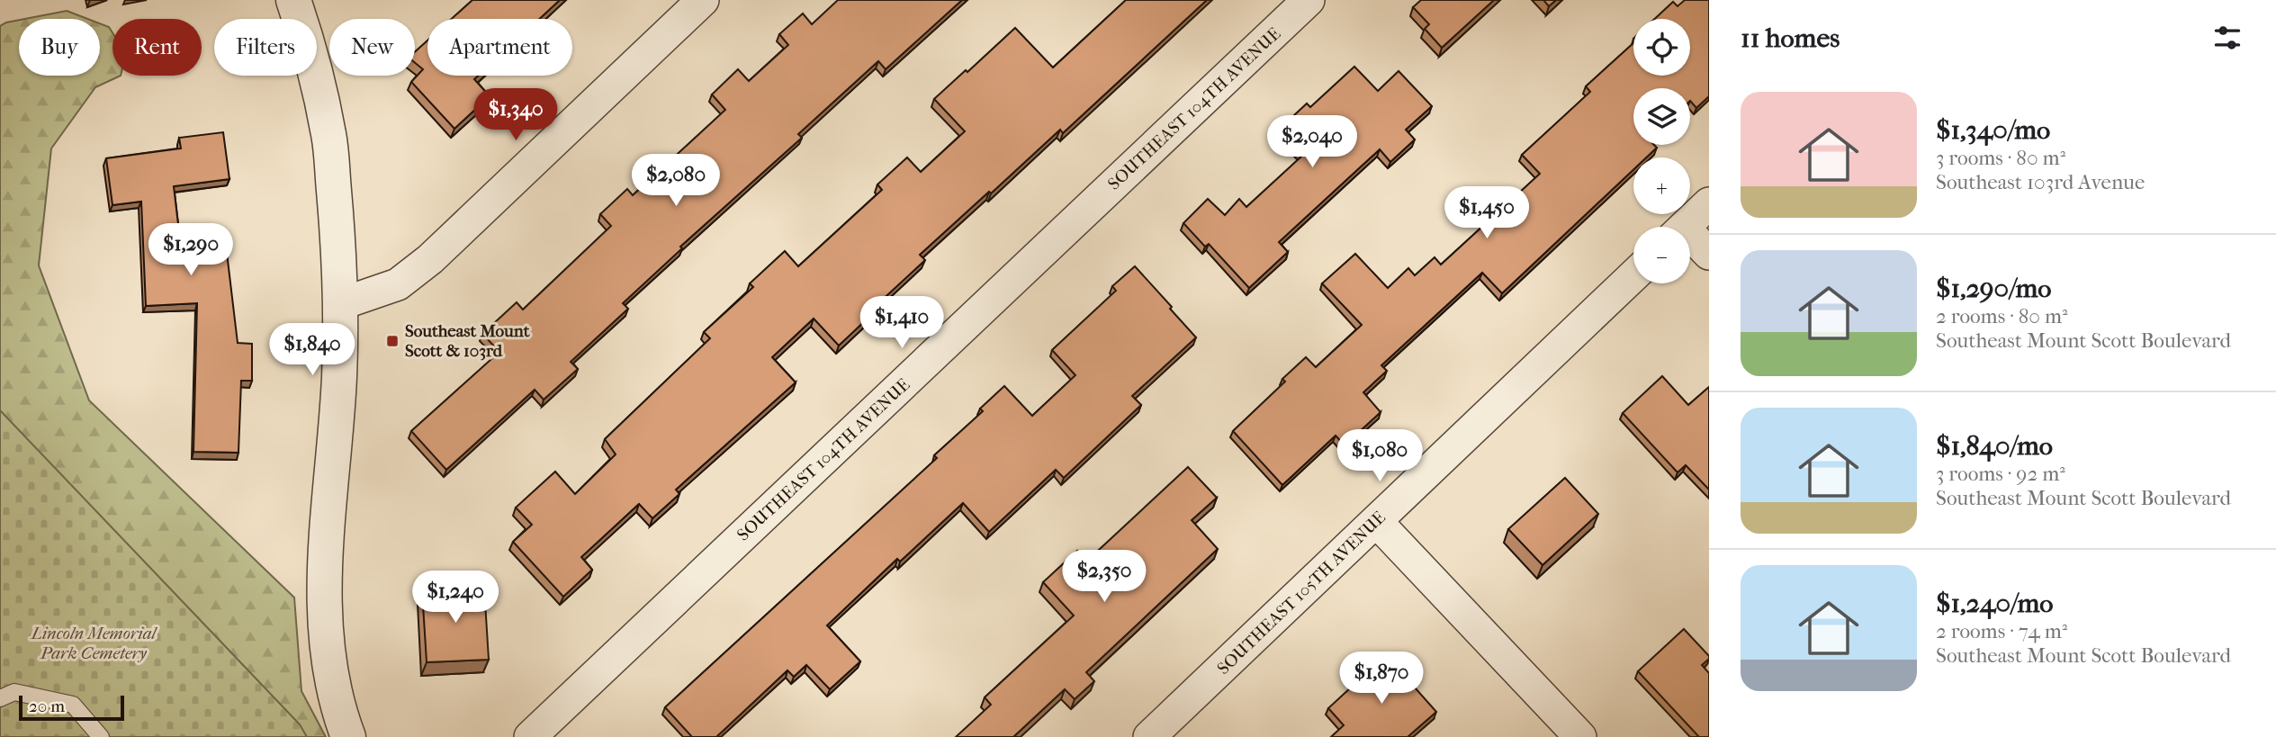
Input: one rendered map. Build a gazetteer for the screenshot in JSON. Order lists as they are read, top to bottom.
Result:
{
  "streets": {
    "street": ["SOUTHEAST 104TH AVENUE", "SOUTHEAST 105TH AVENUE"]
  },
  "parks": ["Lincoln Memorial Park Cemetery"],
  "places": {
    "transit": ["Southeast Mount Scott & 103rd"]
  },
  "scale_bar": "20 m",
  "page": {
    "heading": "11 homes",
    "map_buttons": ["+", "−"],
    "chip": [
      "Buy",
      "Rent",
      "Filters",
      "New",
      "Apartment"
    ],
    "list": [
      {
        "name": "$1,340/mo",
        "note": "3 rooms · 80 m² · Southeast 103rd Avenue"
      },
      {
        "name": "$1,290/mo",
        "note": "2 rooms · 80 m² · Southeast Mount Scott Boulevard"
      },
      {
        "name": "$1,840/mo",
        "note": "3 rooms · 92 m² · Southeast Mount Scott Boulevard"
      },
      {
        "name": "$1,240/mo",
        "note": "2 rooms · 74 m² · Southeast Mount Scott Boulevard"
      }
    ],
    "price": [
      "$1,340",
      "$2,040",
      "$2,080",
      "$1,450",
      "$1,290",
      "$1,410",
      "$1,840",
      "$1,080",
      "$2,350",
      "$1,240",
      "$1,870"
    ],
    "scale": "20 m"
  }
}
